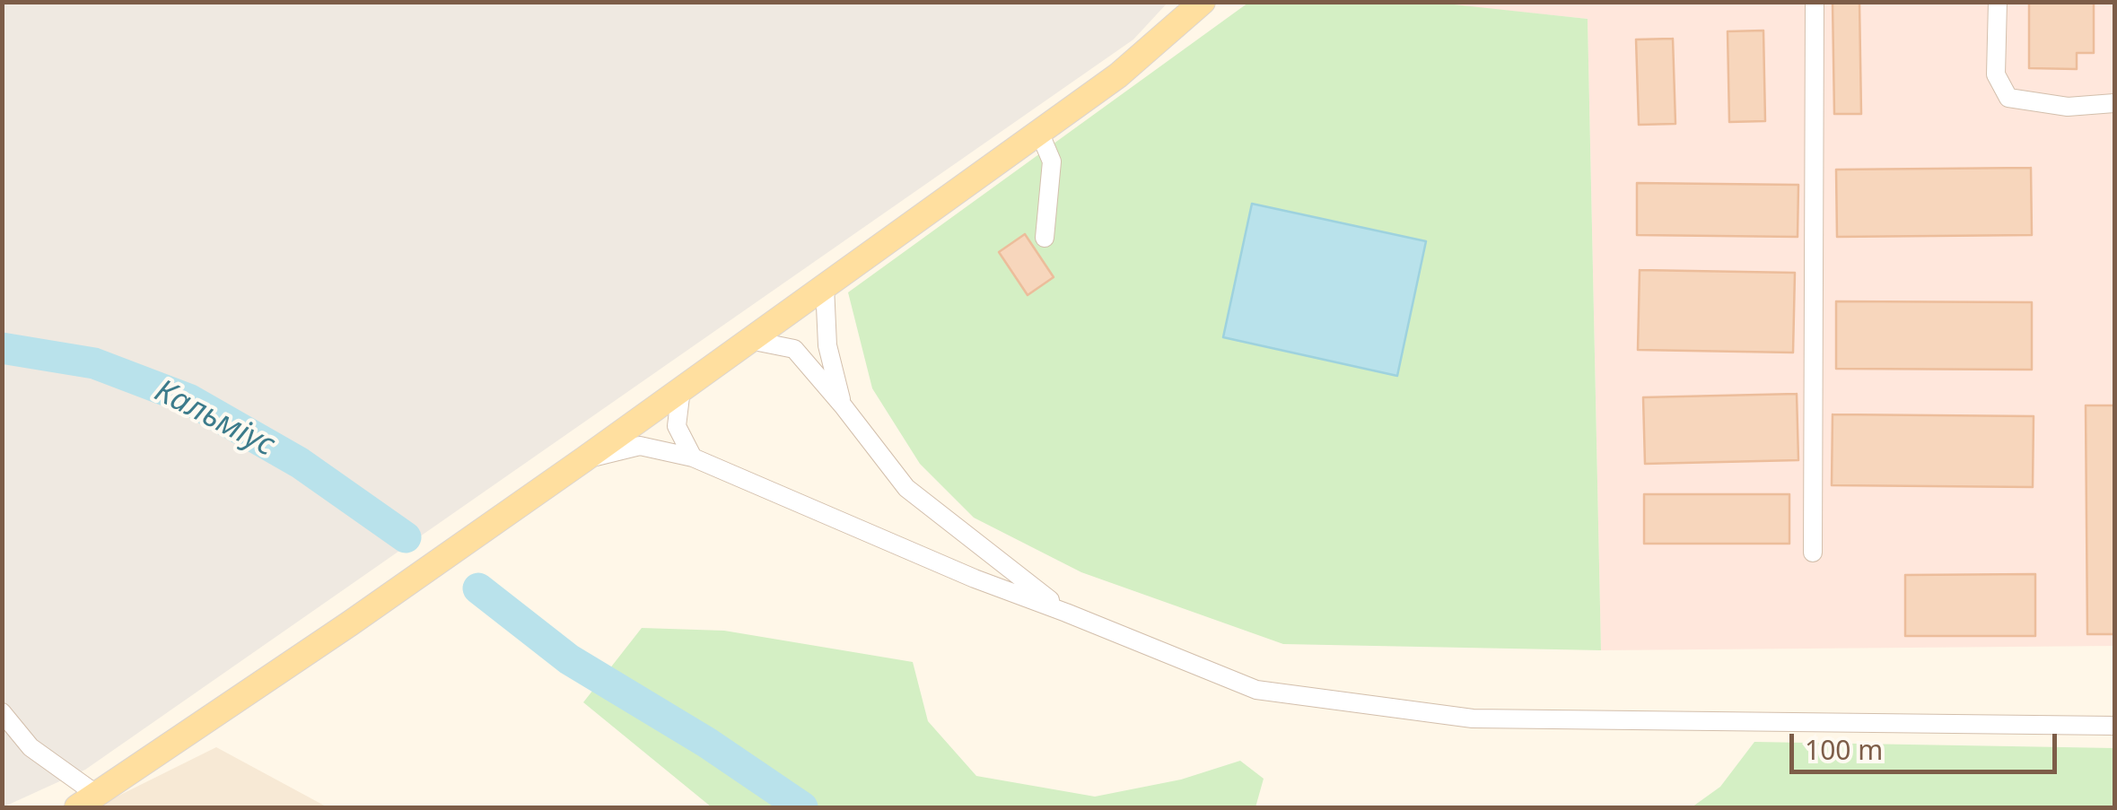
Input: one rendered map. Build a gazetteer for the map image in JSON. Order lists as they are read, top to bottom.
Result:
{
  "water": ["Кальміус"],
  "scale_bar": "100 m"
}
